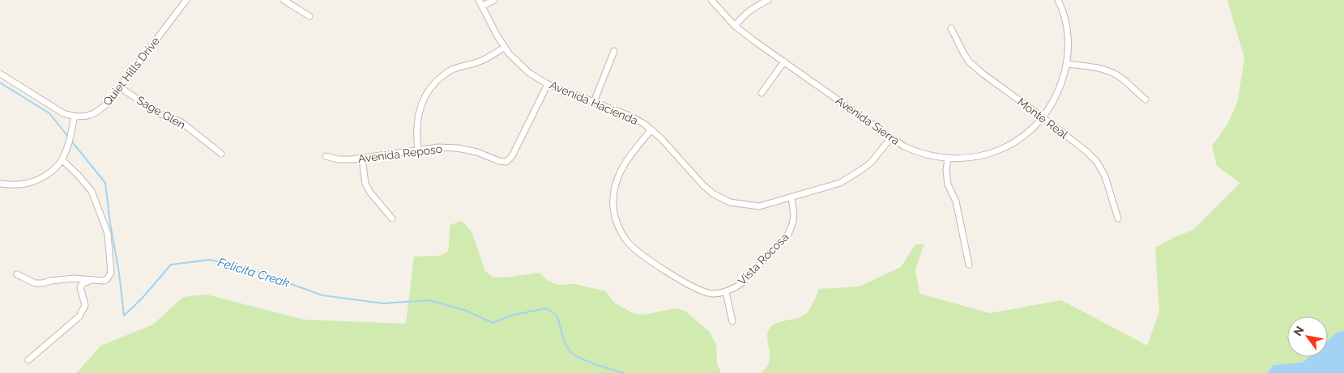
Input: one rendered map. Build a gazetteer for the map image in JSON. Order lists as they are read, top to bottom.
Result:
{
  "streets": {
    "street": [
      "Quiet Hills Drive",
      "Avenida Hacienda",
      "Sage Glen",
      "Monte Real",
      "Avenida Sierra",
      "Avenida Reposo",
      "Vista Rocosa"
    ]
  },
  "crossings": [
    ["Quiet Hills Drive", "Sage Glen"],
    ["Avenida Hacienda", "Avenida Sierra"],
    ["Avenida Hacienda", "Avenida Reposo"],
    ["Avenida Hacienda", "Vista Rocosa"],
    ["Monte Real", "Avenida Sierra"]
  ],
  "water": ["Felicita Creak"],
  "north": "top left"
}
